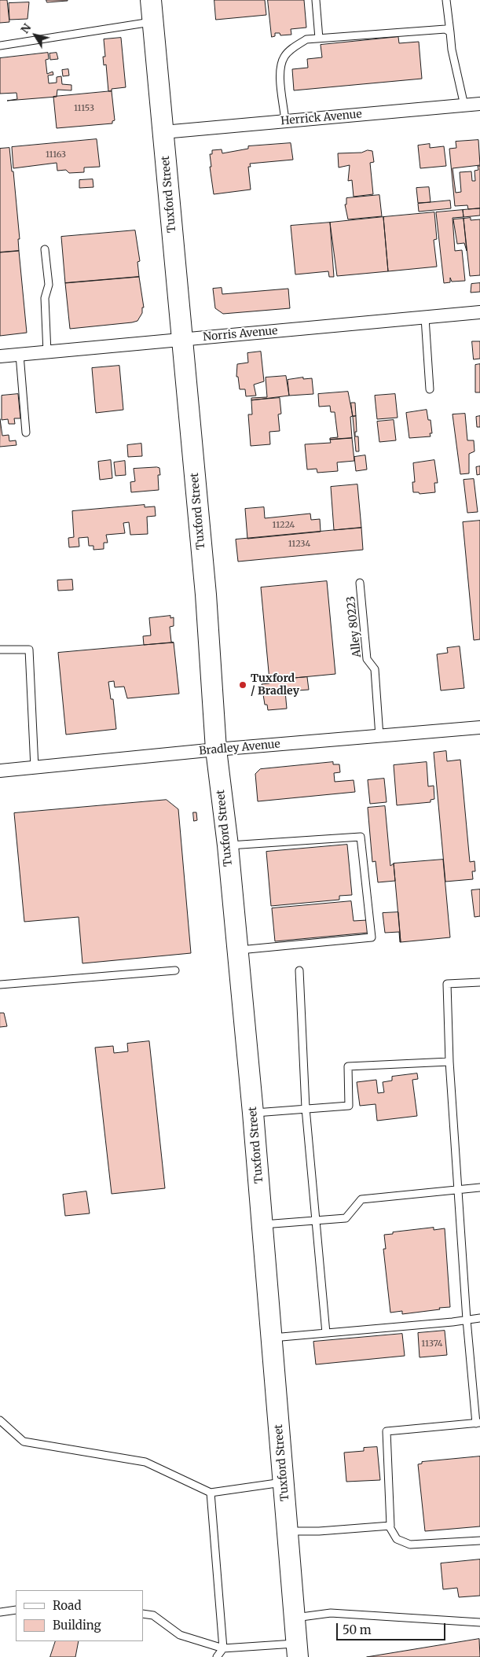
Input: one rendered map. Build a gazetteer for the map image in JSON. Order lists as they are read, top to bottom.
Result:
{
  "streets": {
    "main road": ["Tuxford Street"],
    "street": ["Herrick Avenue", "Norris Avenue", "Bradley Avenue"],
    "lane": ["Alley 80223"]
  },
  "crossings": [
    ["Herrick Avenue", "Tuxford Street"],
    ["Tuxford Street", "Norris Avenue"],
    ["Tuxford Street", "Bradley Avenue"],
    ["Alley 80223", "Bradley Avenue"]
  ],
  "places": ["Tuxford / Bradley"],
  "house_numbers": [
    "11153",
    "11163",
    "11224",
    "11234",
    "11374"
  ],
  "legend": ["Road", "Building"],
  "scale_bar": "50 m",
  "north": "top left"
}
